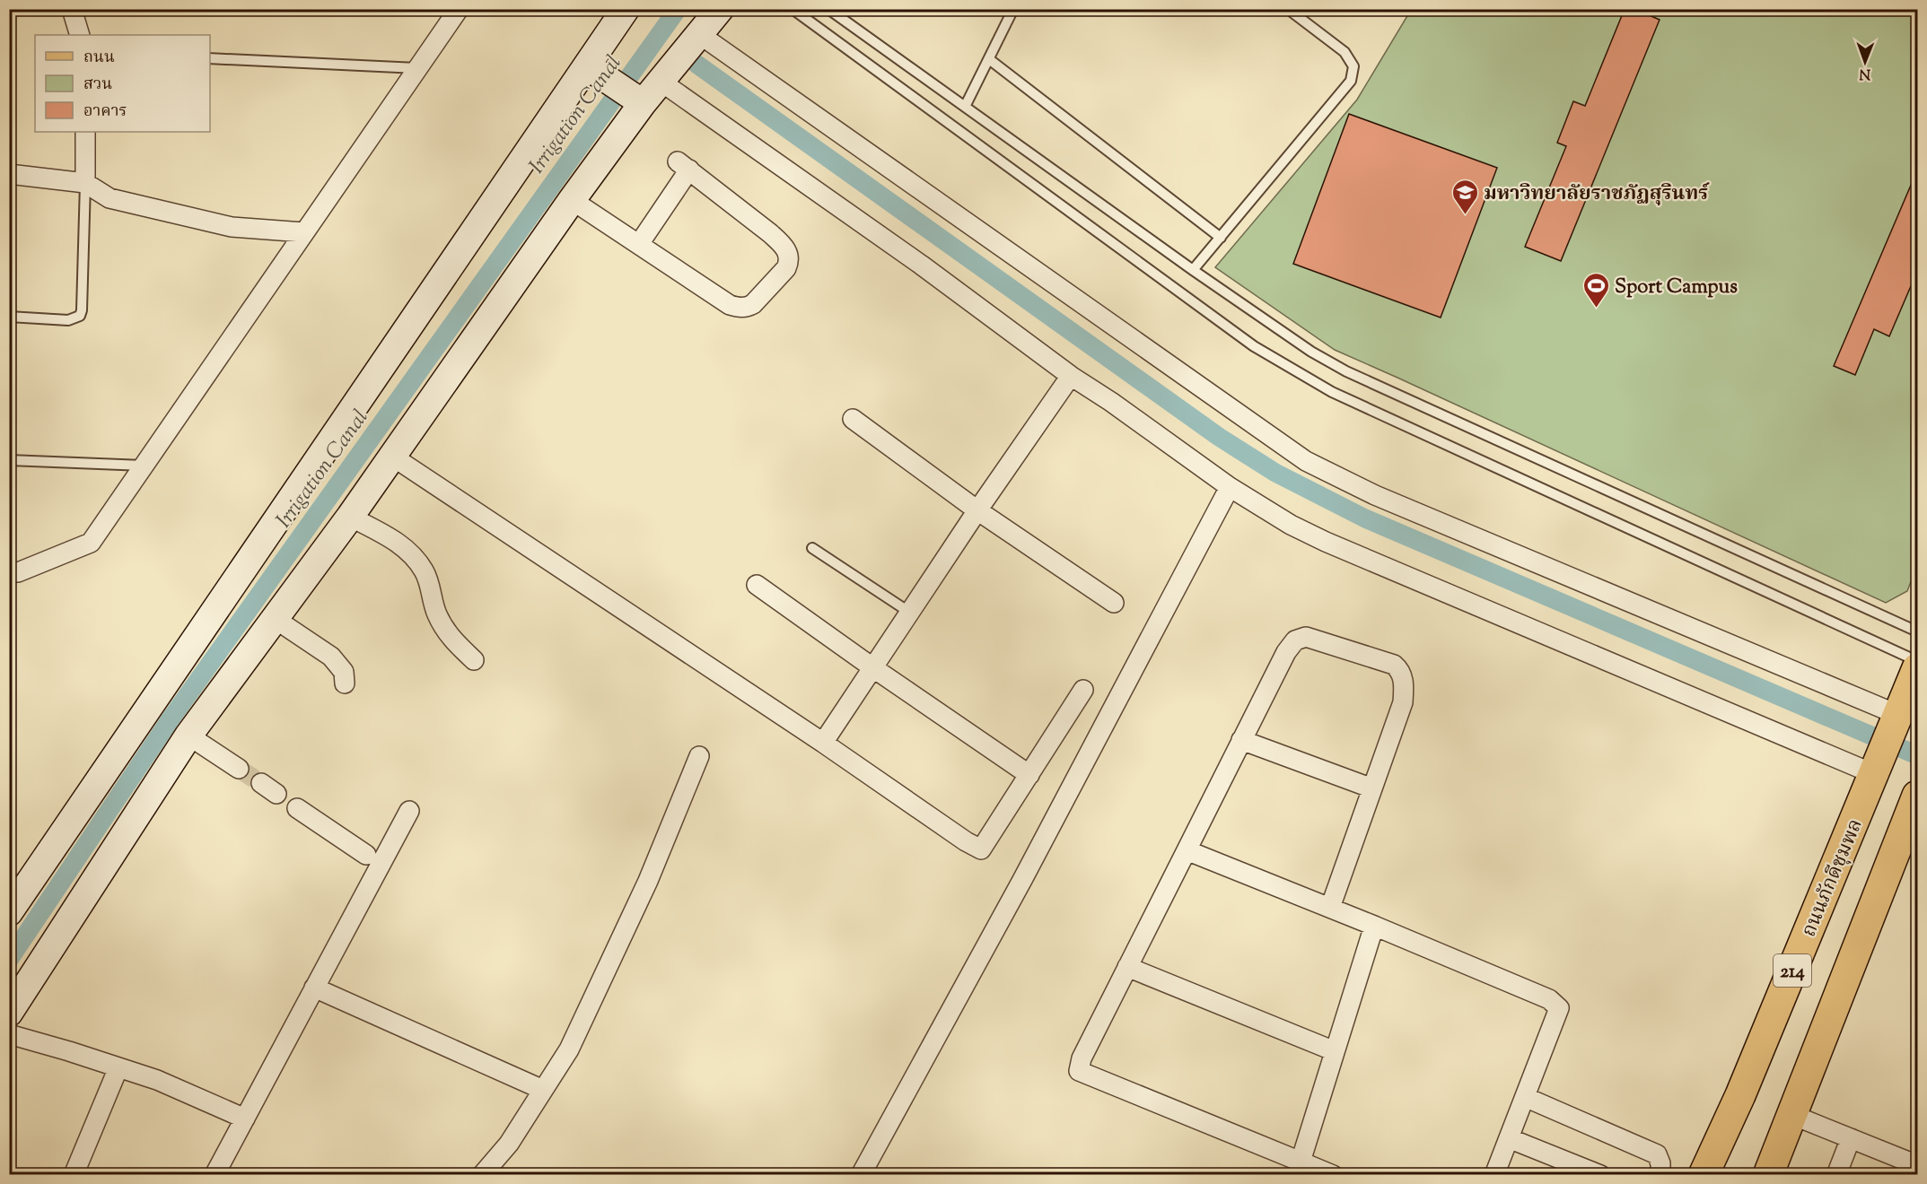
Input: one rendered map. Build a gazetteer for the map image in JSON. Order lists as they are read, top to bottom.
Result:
{
  "streets": {
    "main road": ["ถนนภักดีชุมพล", "214"]
  },
  "water": ["Irrigation Canal"],
  "places": {
    "school or university": ["มหาวิทยาลัยราชภัฏสุรินทร์"],
    "sports": ["Sport Campus"]
  },
  "legend": ["ถนน", "สวน", "อาคาร"],
  "north": "bottom"
}
